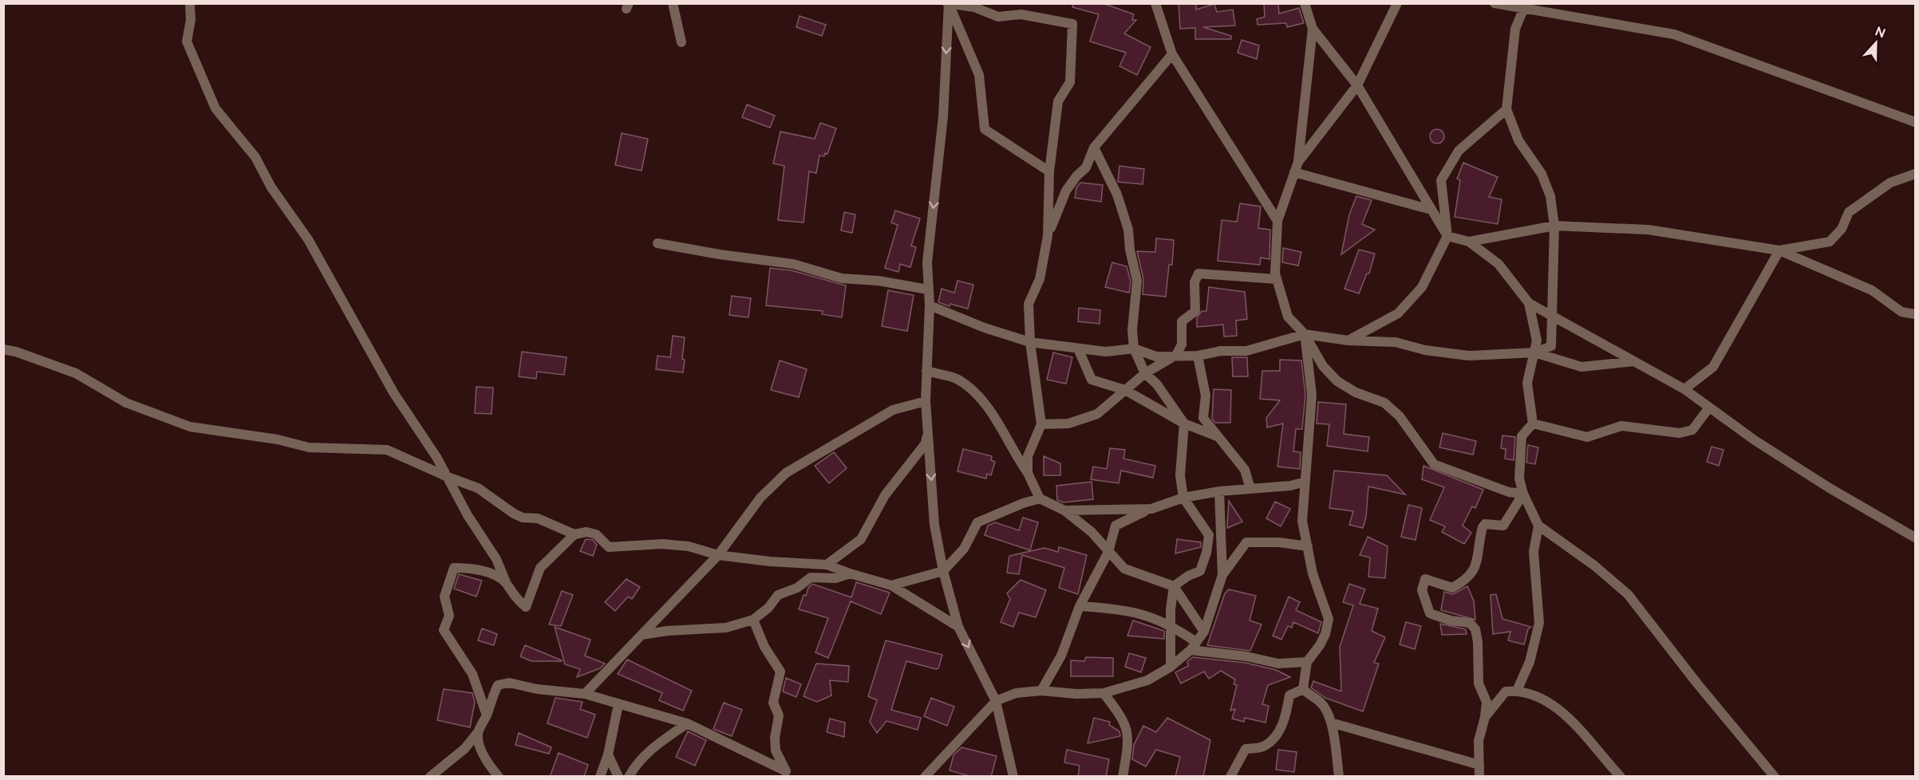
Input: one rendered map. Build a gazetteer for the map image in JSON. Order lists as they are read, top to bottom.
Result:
{
  "north": "top"
}
